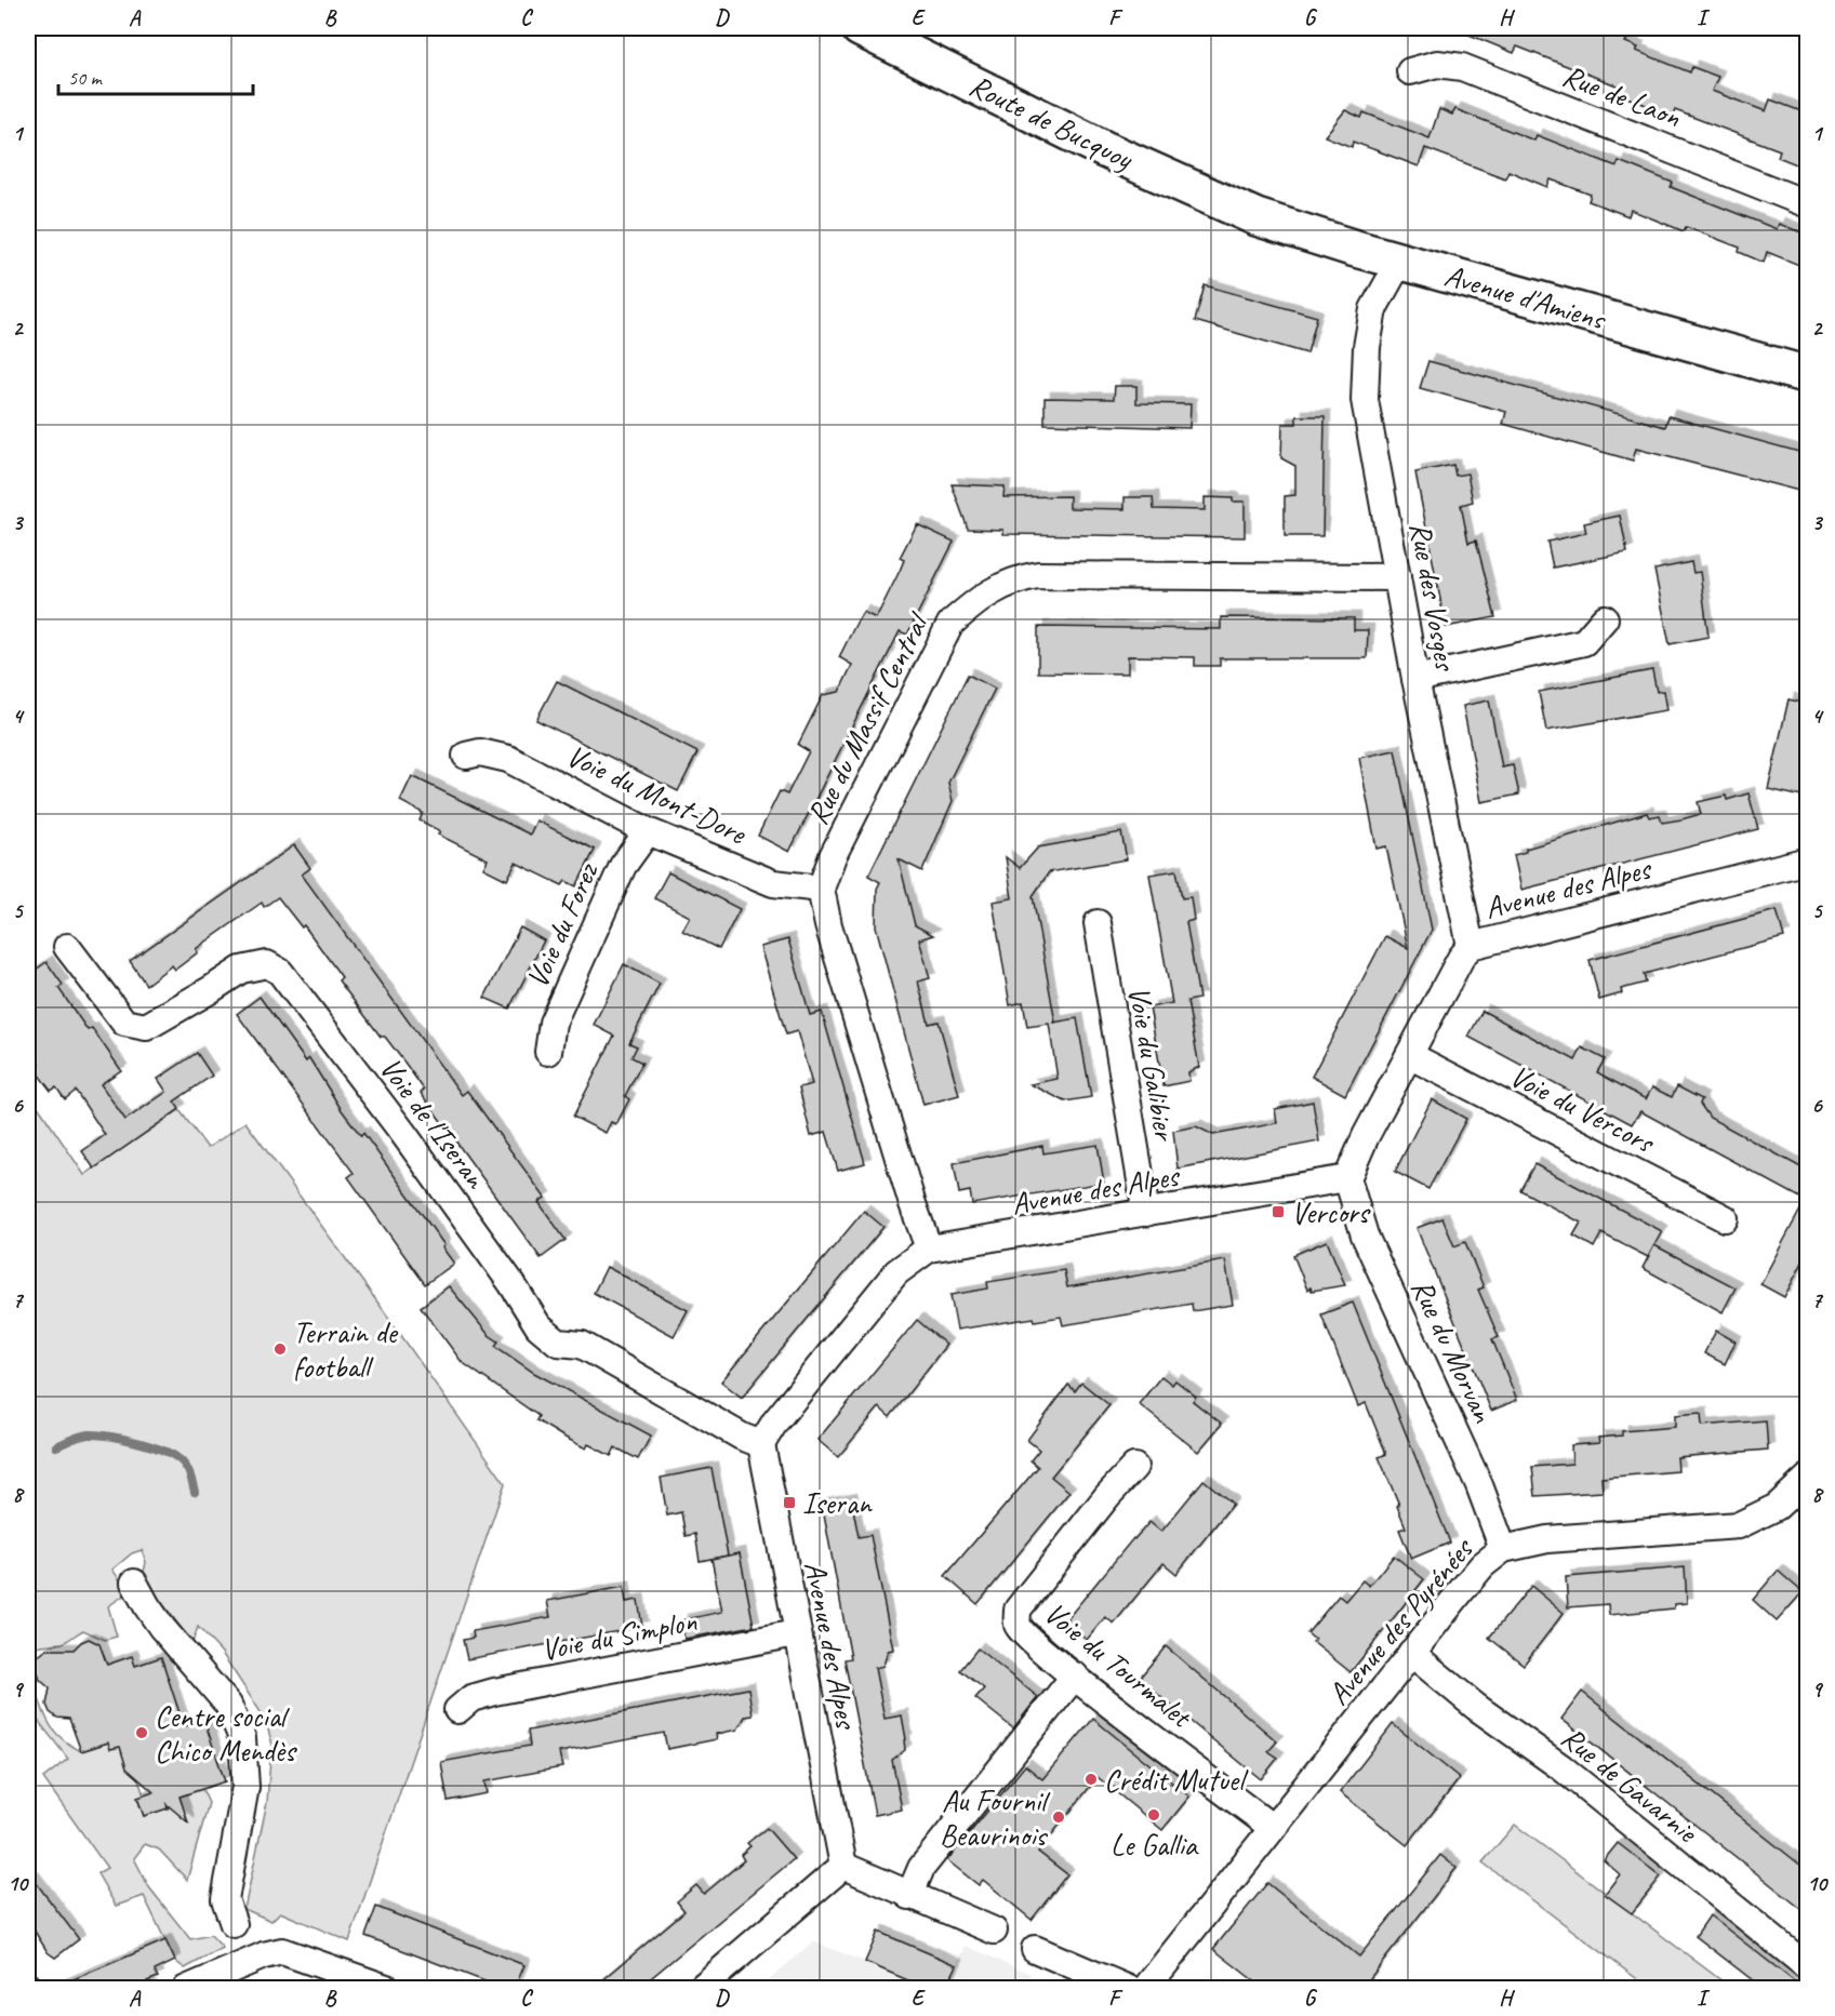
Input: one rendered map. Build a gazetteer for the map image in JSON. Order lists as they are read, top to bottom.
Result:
{
  "streets": {
    "main road": ["Route de Bucquoy", "Avenue d'Amiens"],
    "street": [
      "Rue de Laon",
      "Rue des Vosges",
      "Rue du Massif Central",
      "Voie du Mont-Dore",
      "Avenue des Alpes",
      "Voie du Forez",
      "Voie du Galibier",
      "Voie du Vercors",
      "Voie de l'Iseran",
      "Rue du Morvan",
      "Avenue des Pyrénées",
      "Voie du Simplon",
      "Voie du Tourmalet",
      "Rue de Gavarnie"
    ]
  },
  "crossings": [
    ["Route de Bucquoy", "Avenue d'Amiens"],
    ["Avenue d'Amiens", "Rue des Vosges"],
    ["Rue des Vosges", "Rue du Massif Central"],
    ["Rue des Vosges", "Avenue des Alpes"],
    ["Rue du Massif Central", "Voie du Mont-Dore"],
    ["Voie du Mont-Dore", "Voie du Forez"],
    ["Avenue des Alpes", "Voie du Galibier"],
    ["Avenue des Alpes", "Voie du Vercors"],
    ["Avenue des Alpes", "Voie de l'Iseran"],
    ["Avenue des Alpes", "Rue du Morvan"],
    ["Avenue des Alpes", "Voie du Simplon"],
    ["Rue du Morvan", "Avenue des Pyrénées"],
    ["Avenue des Pyrénées", "Voie du Tourmalet"],
    ["Avenue des Pyrénées", "Rue de Gavarnie"]
  ],
  "places": {
    "transit": ["Vercors", "Iseran"],
    "other": [
      "Terrain de football",
      "Centre social Chico Mendès",
      "Crédit Mutuel",
      "Le Gallia",
      "Au Fournil Beaurinois"
    ]
  },
  "scale_bar": "50 m",
  "grid": {
    "columns": [
      "A",
      "B",
      "C",
      "D",
      "E",
      "F",
      "G",
      "H",
      "I"
    ],
    "rows": [
      "1",
      "2",
      "3",
      "4",
      "5",
      "6",
      "7",
      "8",
      "9",
      "10"
    ]
  }
}
